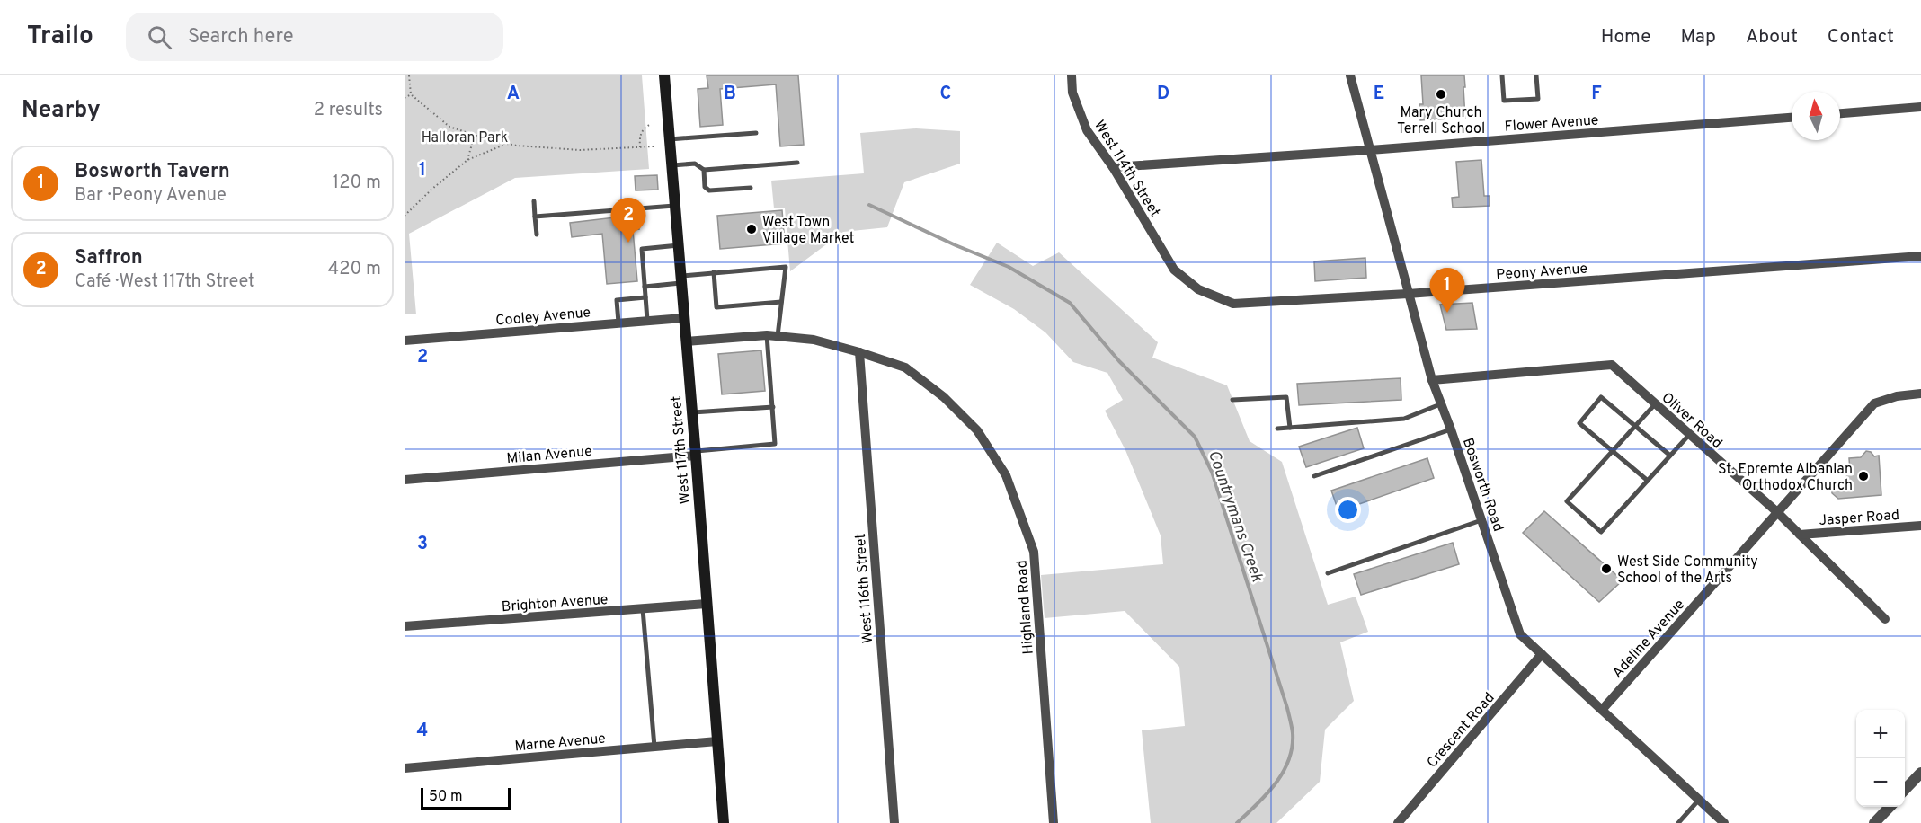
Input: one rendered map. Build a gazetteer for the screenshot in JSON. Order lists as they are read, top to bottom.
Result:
{
  "streets": {
    "main road": ["West 117th Street"],
    "street": [
      "Flower Avenue",
      "West 114th Street",
      "Peony Avenue",
      "Cooley Avenue",
      "Oliver Road",
      "Milan Avenue",
      "Bosworth Road",
      "Jasper Road",
      "West 116th Street",
      "Brighton Avenue",
      "Highland Road",
      "Adeline Avenue",
      "Crescent Road",
      "Marne Avenue"
    ]
  },
  "crossings": [
    ["Flower Avenue", "West 114th Street"],
    ["Flower Avenue", "Bosworth Road"],
    ["West 114th Street", "Peony Avenue"],
    ["Peony Avenue", "Bosworth Road"],
    ["Cooley Avenue", "West 117th Street"],
    ["Oliver Road", "Bosworth Road"],
    ["Oliver Road", "Jasper Road"],
    ["Oliver Road", "Adeline Avenue"],
    ["West 117th Street", "Milan Avenue"],
    ["West 117th Street", "Brighton Avenue"],
    ["West 117th Street", "Highland Road"],
    ["West 117th Street", "Marne Avenue"],
    ["Bosworth Road", "Adeline Avenue"],
    ["Bosworth Road", "Crescent Road"],
    ["West 116th Street", "Highland Road"]
  ],
  "water": ["Countrymans Creek"],
  "parks": ["Halloran Park"],
  "places": [
    "Mary Church Terrell School",
    "West Town Village Market",
    "St. Epremte Albanian Orthodox Church",
    "West Side Community School of the Arts"
  ],
  "scale_bar": "50 m",
  "north": "top",
  "page": {
    "header": "Trailo",
    "search": "Search here",
    "nav": [
      "Home",
      "Map",
      "About",
      "Contact"
    ],
    "heading": ["Nearby", "2 results"],
    "list": [
      {
        "mark": "1",
        "name": "Bosworth Tavern",
        "note": "Bar · Peony Avenue",
        "value": "120 m"
      },
      {
        "mark": "2",
        "name": "Saffron",
        "note": "Café · West 117th Street",
        "value": "420 m"
      }
    ],
    "pins": ["2", "1"],
    "map_buttons": ["+", "−"],
    "scale": "50 m"
  },
  "grid": {
    "columns": [
      "A",
      "B",
      "C",
      "D",
      "E",
      "F"
    ],
    "rows": [
      "1",
      "2",
      "3",
      "4"
    ]
  }
}
